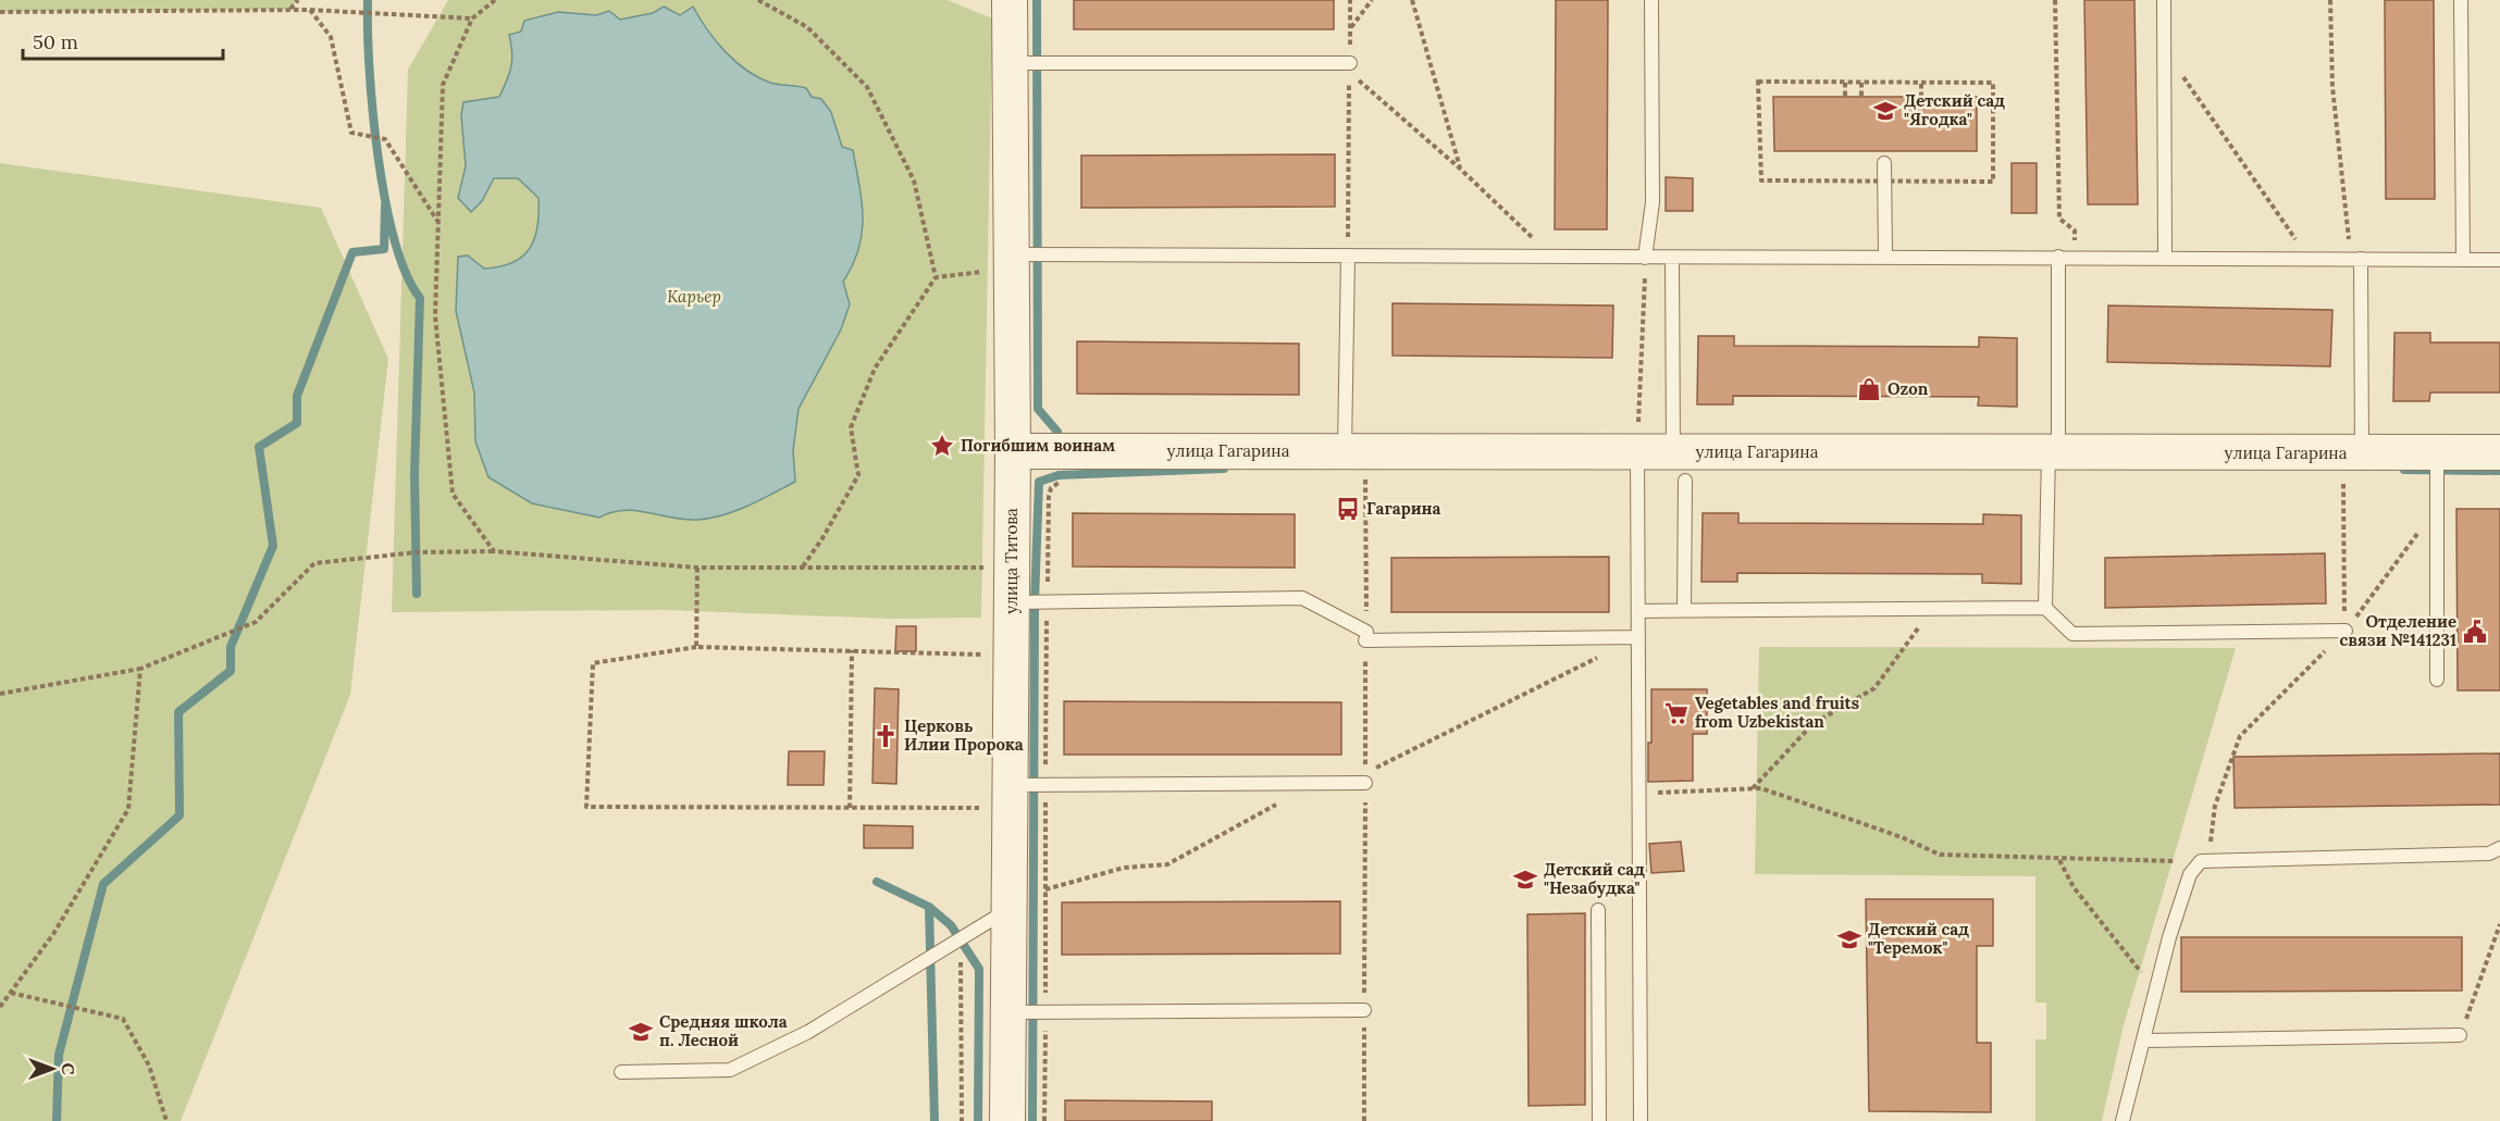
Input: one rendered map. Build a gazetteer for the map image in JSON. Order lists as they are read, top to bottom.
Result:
{
  "streets": {
    "street": ["улица Гагарина", "улица Титова"]
  },
  "crossings": [
    ["улица Гагарина", "улица Титова"]
  ],
  "parks": ["Карьер"],
  "places": {
    "school or university": [
      "Детский сад \"Ягодка\"",
      "Детский сад \"Незабудка\"",
      "Детский сад \"Теремок\"",
      "Средняя школа п. Лесной"
    ],
    "shop": ["Ozon"],
    "place": ["Погибшим воинам"],
    "bus stop": ["Гагарина"],
    "public building": ["Отделение связи №141231"],
    "supermarket": ["Vegetables and fruits from Uzbekistan"],
    "church": ["Церковь Илии Пророка"]
  },
  "scale_bar": "50 m",
  "north": "right"
}
